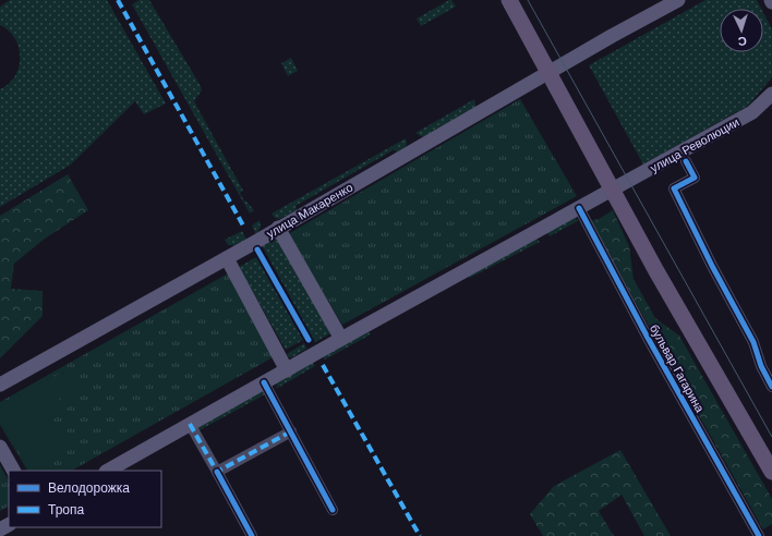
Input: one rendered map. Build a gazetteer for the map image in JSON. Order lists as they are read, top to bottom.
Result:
{
  "streets": {
    "main road": ["улица Революции", "улица Макаренко"],
    "street": ["бульвар Гагарина"]
  },
  "legend": ["Велодорожка", "Тропа"],
  "north": "bottom"
}
